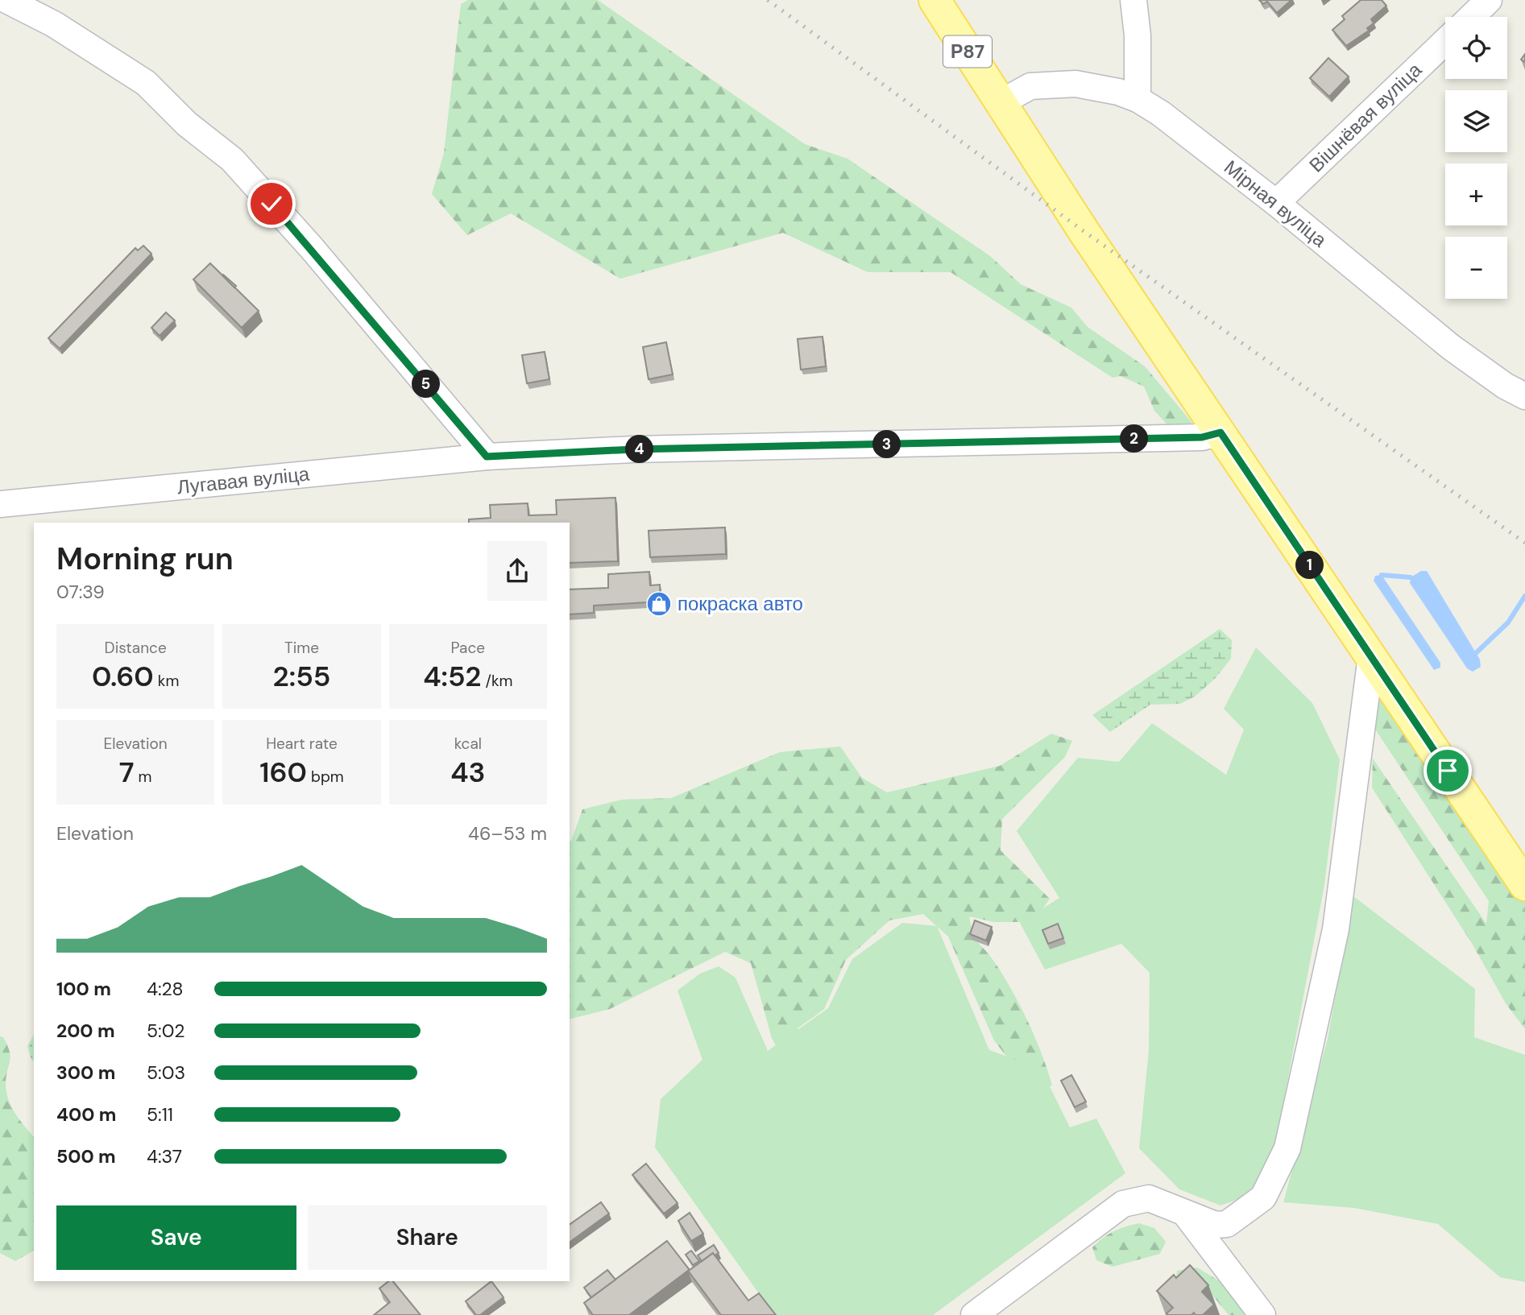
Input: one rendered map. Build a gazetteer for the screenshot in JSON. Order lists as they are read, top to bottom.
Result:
{
  "streets": {
    "main road": ["Р87"],
    "street": ["Вішнёвая вуліца", "Мірная вуліца", "Лугавая вуліца"]
  },
  "crossings": [
    ["Р87", "Мірная вуліца"],
    ["Р87", "Лугавая вуліца"],
    ["Вішнёвая вуліца", "Мірная вуліца"]
  ],
  "places": {
    "shop": ["покраска авто"]
  },
  "page": {
    "map_buttons": ["+", "−"],
    "pins": [
      "5",
      "2",
      "3",
      "4",
      "1"
    ],
    "heading": ["Morning run", "07:39"],
    "stats": [
      ["Distance", "0.60 km"],
      ["Time", "2:55"],
      ["Pace", "4:52 /km"],
      ["Elevation", "7 m"],
      ["Heart rate", "160 bpm"],
      ["kcal", "43"]
    ],
    "chart": ["Elevation", "46–53 m"],
    "list": [
      {
        "name": "100 m",
        "note": "4:28"
      },
      {
        "name": "200 m",
        "note": "5:02"
      },
      {
        "name": "300 m",
        "note": "5:03"
      },
      {
        "name": "400 m",
        "note": "5:11"
      },
      {
        "name": "500 m",
        "note": "4:37"
      }
    ],
    "buttons": ["Save", "Share"]
  }
}
